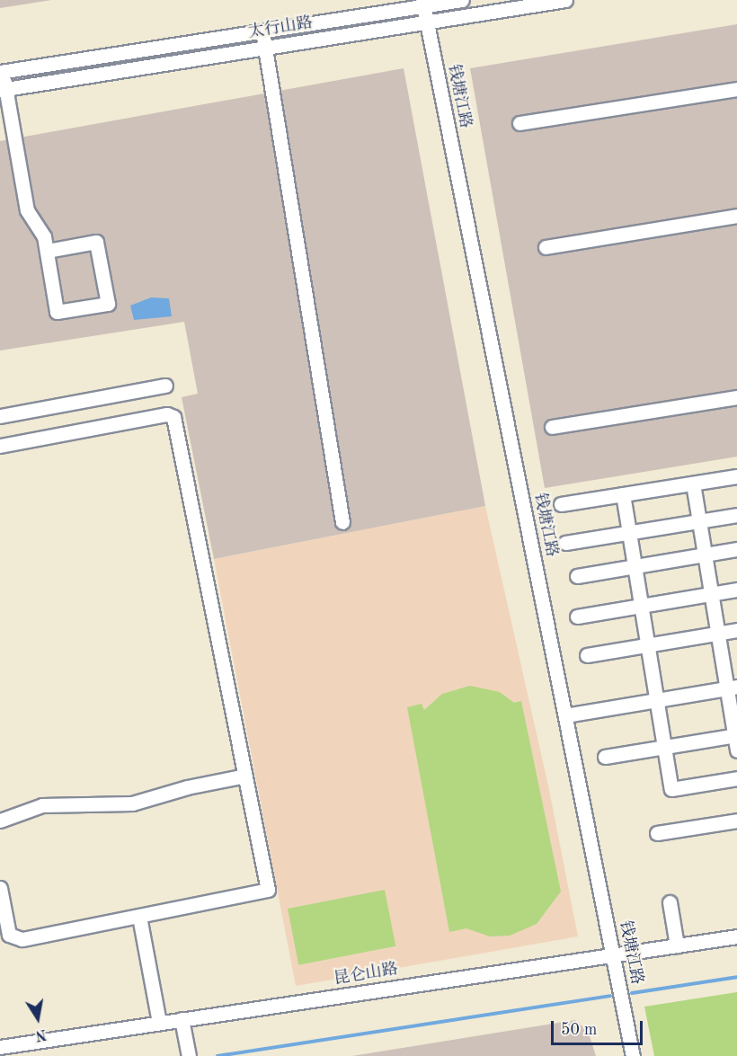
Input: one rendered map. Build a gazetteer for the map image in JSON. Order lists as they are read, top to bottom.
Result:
{
  "streets": {
    "street": ["太行山路", "钱塘江路", "昆仑山路"]
  },
  "crossings": [
    ["太行山路", "钱塘江路"],
    ["钱塘江路", "昆仑山路"]
  ],
  "scale_bar": "50 m",
  "north": "bottom"
}
